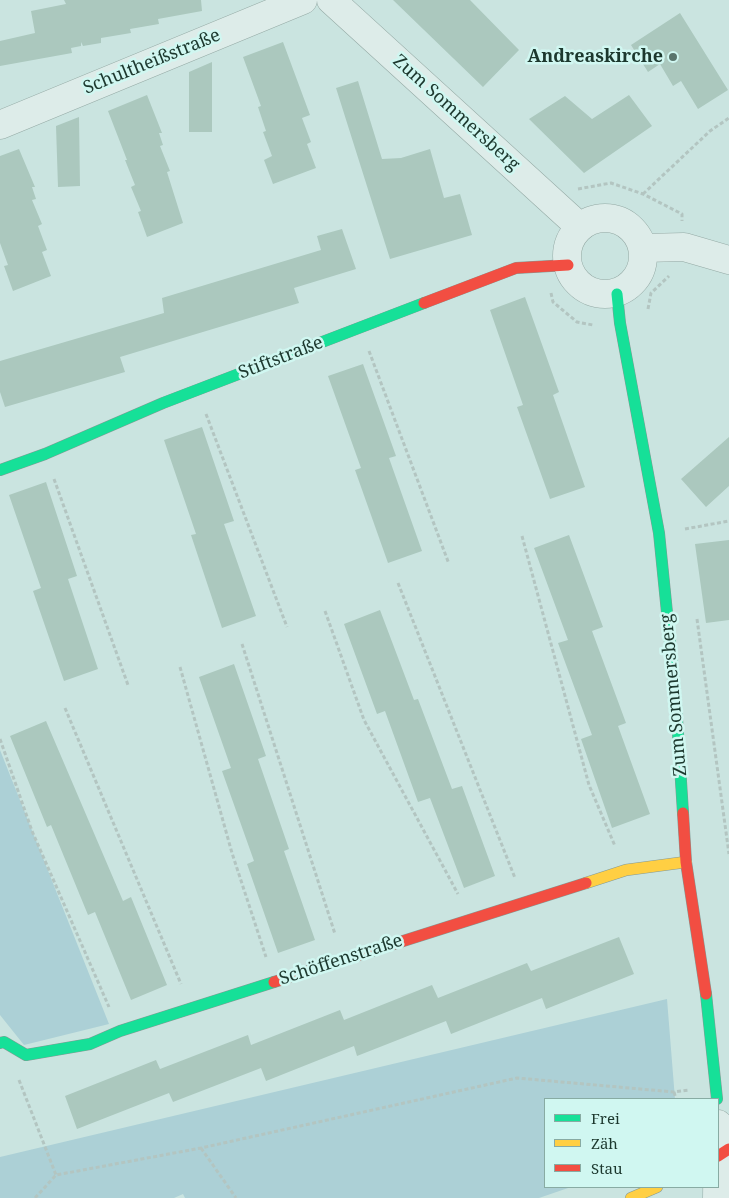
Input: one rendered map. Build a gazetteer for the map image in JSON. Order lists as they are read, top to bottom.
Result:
{
  "streets": {
    "street": [
      "Schultheißstraße",
      "Zum Sommersberg",
      "Stiftstraße",
      "Schöffenstraße"
    ]
  },
  "crossings": [
    ["Zum Sommersberg", "Stiftstraße"],
    ["Zum Sommersberg", "Schöffenstraße"]
  ],
  "places": ["Andreaskirche"],
  "legend": ["Frei", "Zäh", "Stau"]
}
